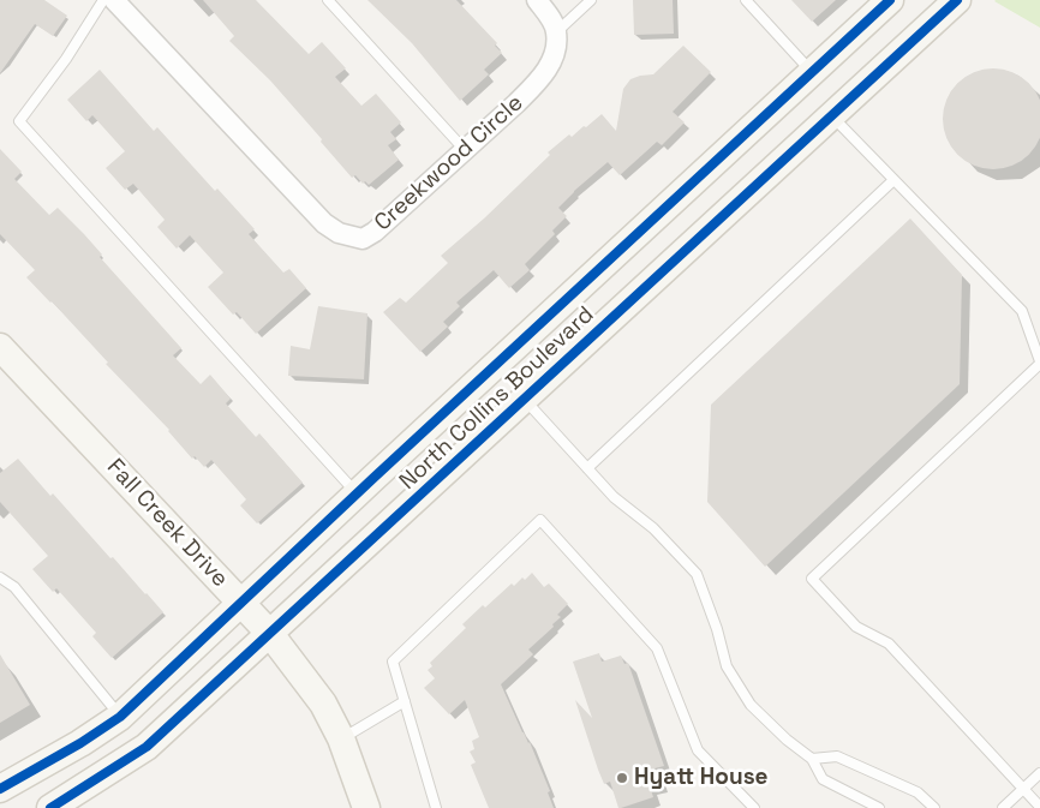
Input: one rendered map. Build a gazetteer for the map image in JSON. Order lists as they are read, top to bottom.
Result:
{
  "streets": {
    "main road": ["North Collins Boulevard", "Fall Creek Drive"],
    "street": ["Creekwood Circle"]
  },
  "crossings": [
    ["North Collins Boulevard", "Fall Creek Drive"]
  ],
  "places": ["Hyatt House"]
}
